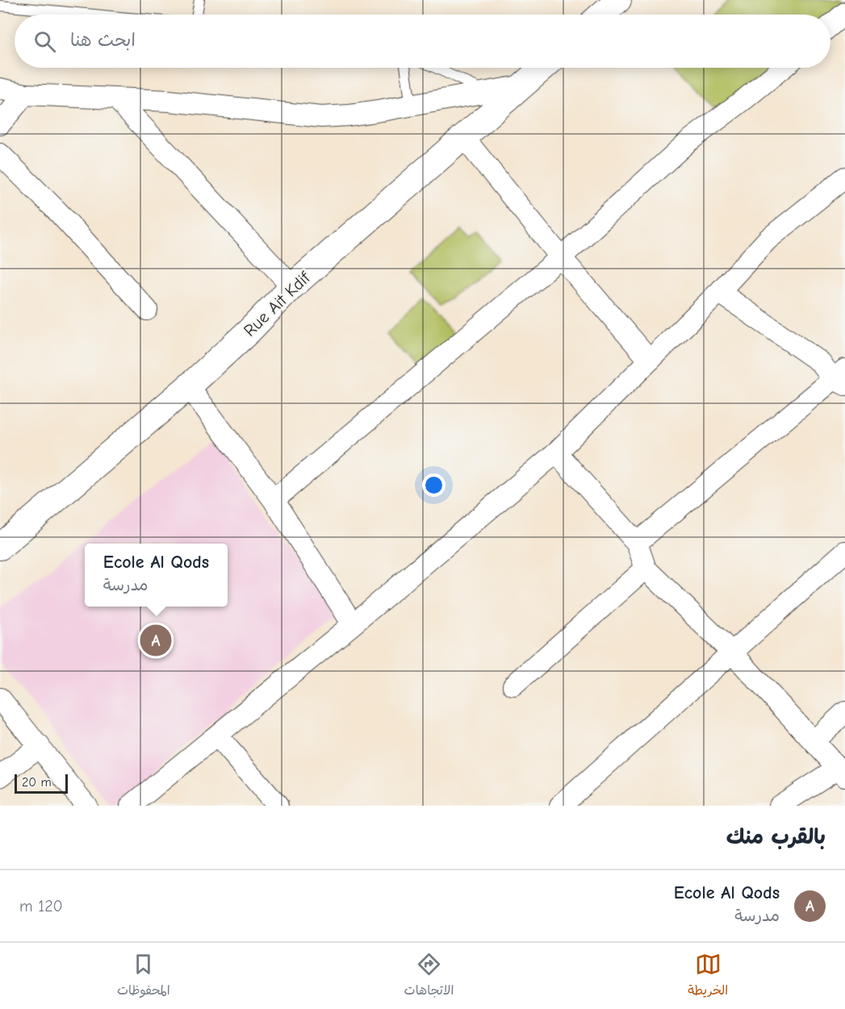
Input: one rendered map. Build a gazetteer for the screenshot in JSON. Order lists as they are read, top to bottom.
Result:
{
  "streets": {
    "street": ["Rue Ait Kdif"]
  },
  "scale_bar": "20 m",
  "page": {
    "search": "ابحث هنا",
    "popup": ["Ecole Al Qods", "مدرسة"],
    "pins": "A",
    "scale": "20 m",
    "heading": "بالقرب منك",
    "list": [
      {
        "mark": "A",
        "name": "Ecole Al Qods",
        "note": "مدرسة",
        "value": "120 m"
      }
    ],
    "nav": ["الخريطة", "الاتجاهات", "المحفوظات"]
  }
}
